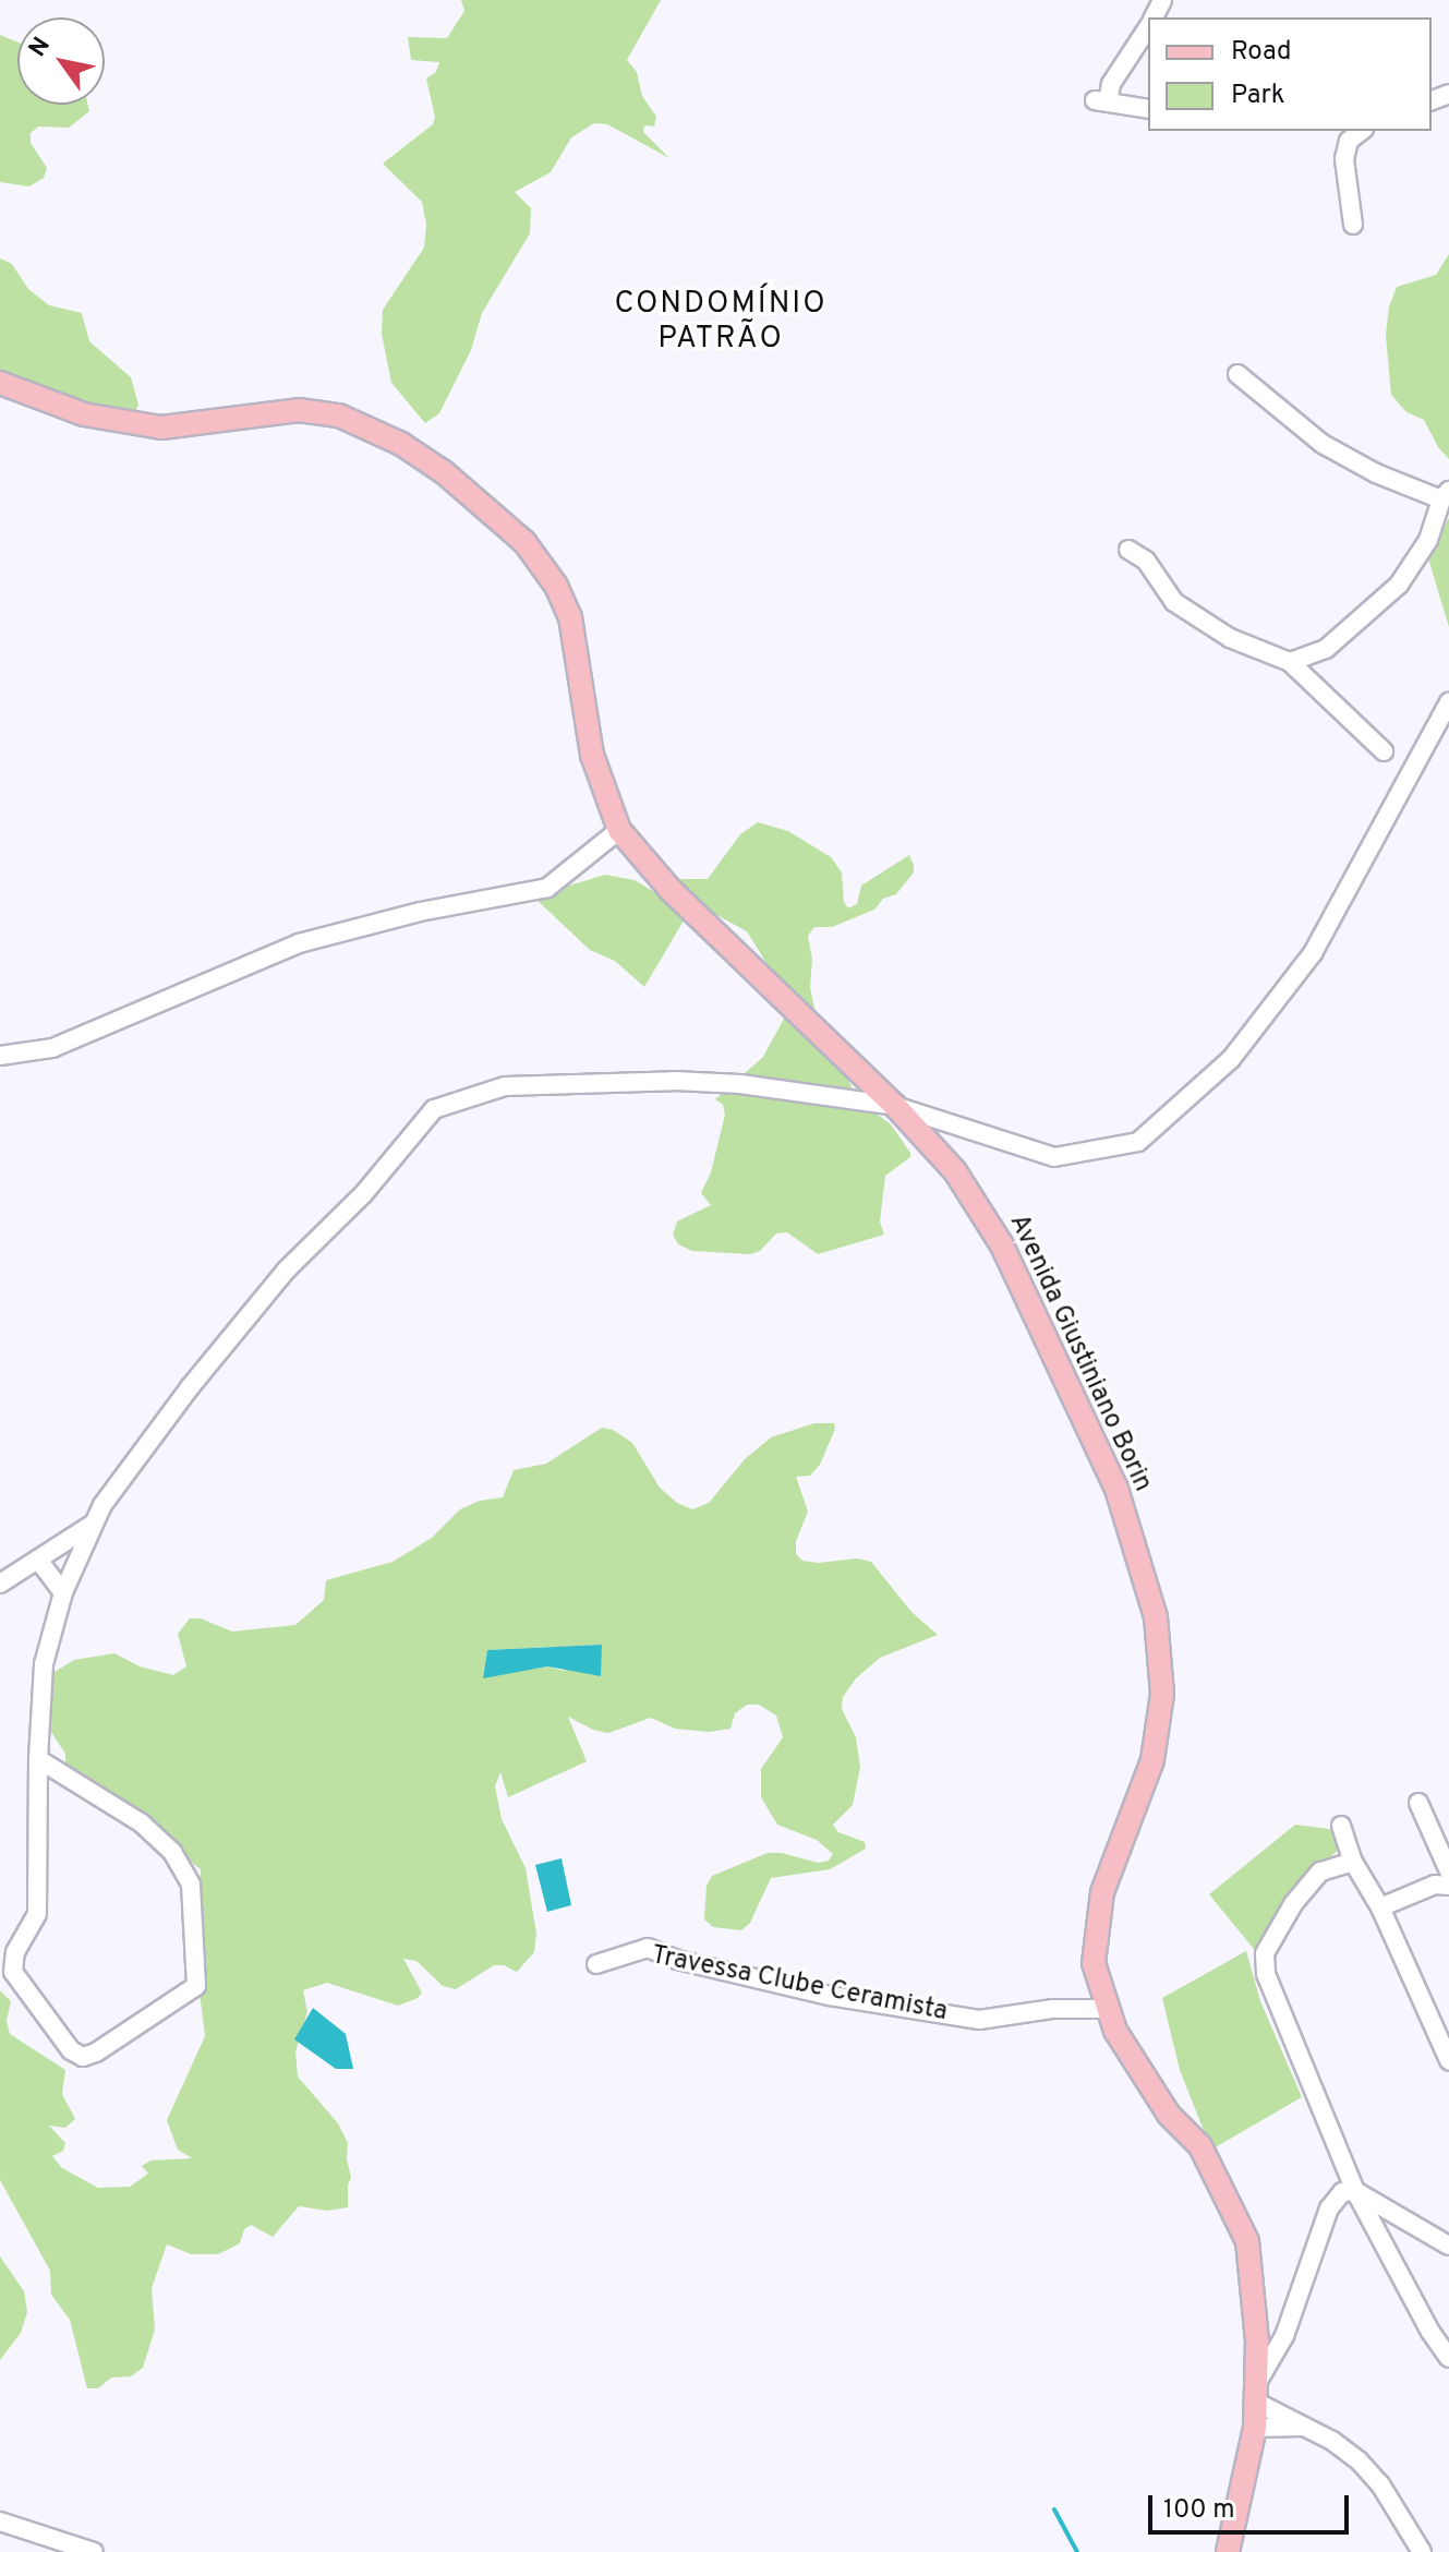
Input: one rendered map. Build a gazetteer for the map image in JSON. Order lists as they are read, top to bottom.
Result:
{
  "streets": {
    "main road": ["Avenida Giustiniano Borin"],
    "street": ["Travessa Clube Ceramista"]
  },
  "crossings": [
    ["Avenida Giustiniano Borin", "Travessa Clube Ceramista"]
  ],
  "districts": ["CONDOMÍNIO PATRÃO"],
  "legend": ["Road", "Park"],
  "scale_bar": "100 m",
  "north": "top left"
}
